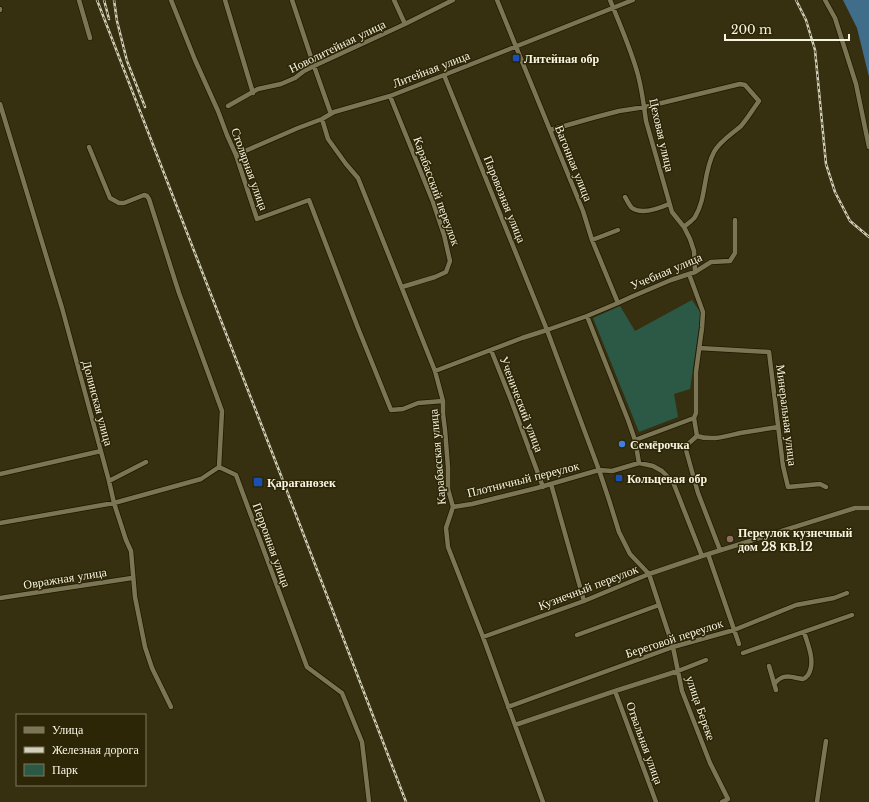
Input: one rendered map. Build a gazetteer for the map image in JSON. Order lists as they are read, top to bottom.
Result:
{
  "streets": {
    "street": [
      "Новолитейная улица",
      "Литейная улица",
      "Цеховая улица",
      "Вагонная улица",
      "Столярная улица",
      "Карабасский переулок",
      "Паровозная улица",
      "Учебная улица",
      "Долинская улица",
      "Ученический улица",
      "Минеральная улица",
      "Карабасская улица",
      "Плотничный переулок",
      "Перронная улица",
      "Овражная улица",
      "Кузнечный переулок",
      "Береговой переулок",
      "улица Береке",
      "Отвальная улица"
    ]
  },
  "crossings": [
    ["Литейная улица", "Цеховая улица"],
    ["Литейная улица", "Вагонная улица"],
    ["Литейная улица", "Столярная улица"],
    ["Литейная улица", "Карабасский переулок"],
    ["Литейная улица", "Паровозная улица"],
    ["Литейная улица", "Карабасская улица"],
    ["Цеховая улица", "Учебная улица"],
    ["Вагонная улица", "Учебная улица"],
    ["Столярная улица", "Карабасская улица"],
    ["Карабасский переулок", "Карабасская улица"],
    ["Долинская улица", "Овражная улица"],
    ["Ученический улица", "Плотничный переулок"],
    ["Карабасская улица", "Плотничный переулок"],
    ["Карабасская улица", "Кузнечный переулок"],
    ["Карабасская улица", "Береговой переулок"],
    ["Карабасская улица", "Отвальная улица"],
    ["Кузнечный переулок", "улица Береке"],
    ["Береговой переулок", "улица Береке"],
    ["улица Береке", "Отвальная улица"]
  ],
  "places": {
    "transit": ["Литейная обр", "Кольцевая обр", "Қарағанөзек"],
    "other": ["Семёрочка", "Переулок кузнечный дом 28 КВ.12"]
  },
  "legend": ["Улица", "Железная дорога", "Парк"],
  "scale_bar": "200 m"
}
